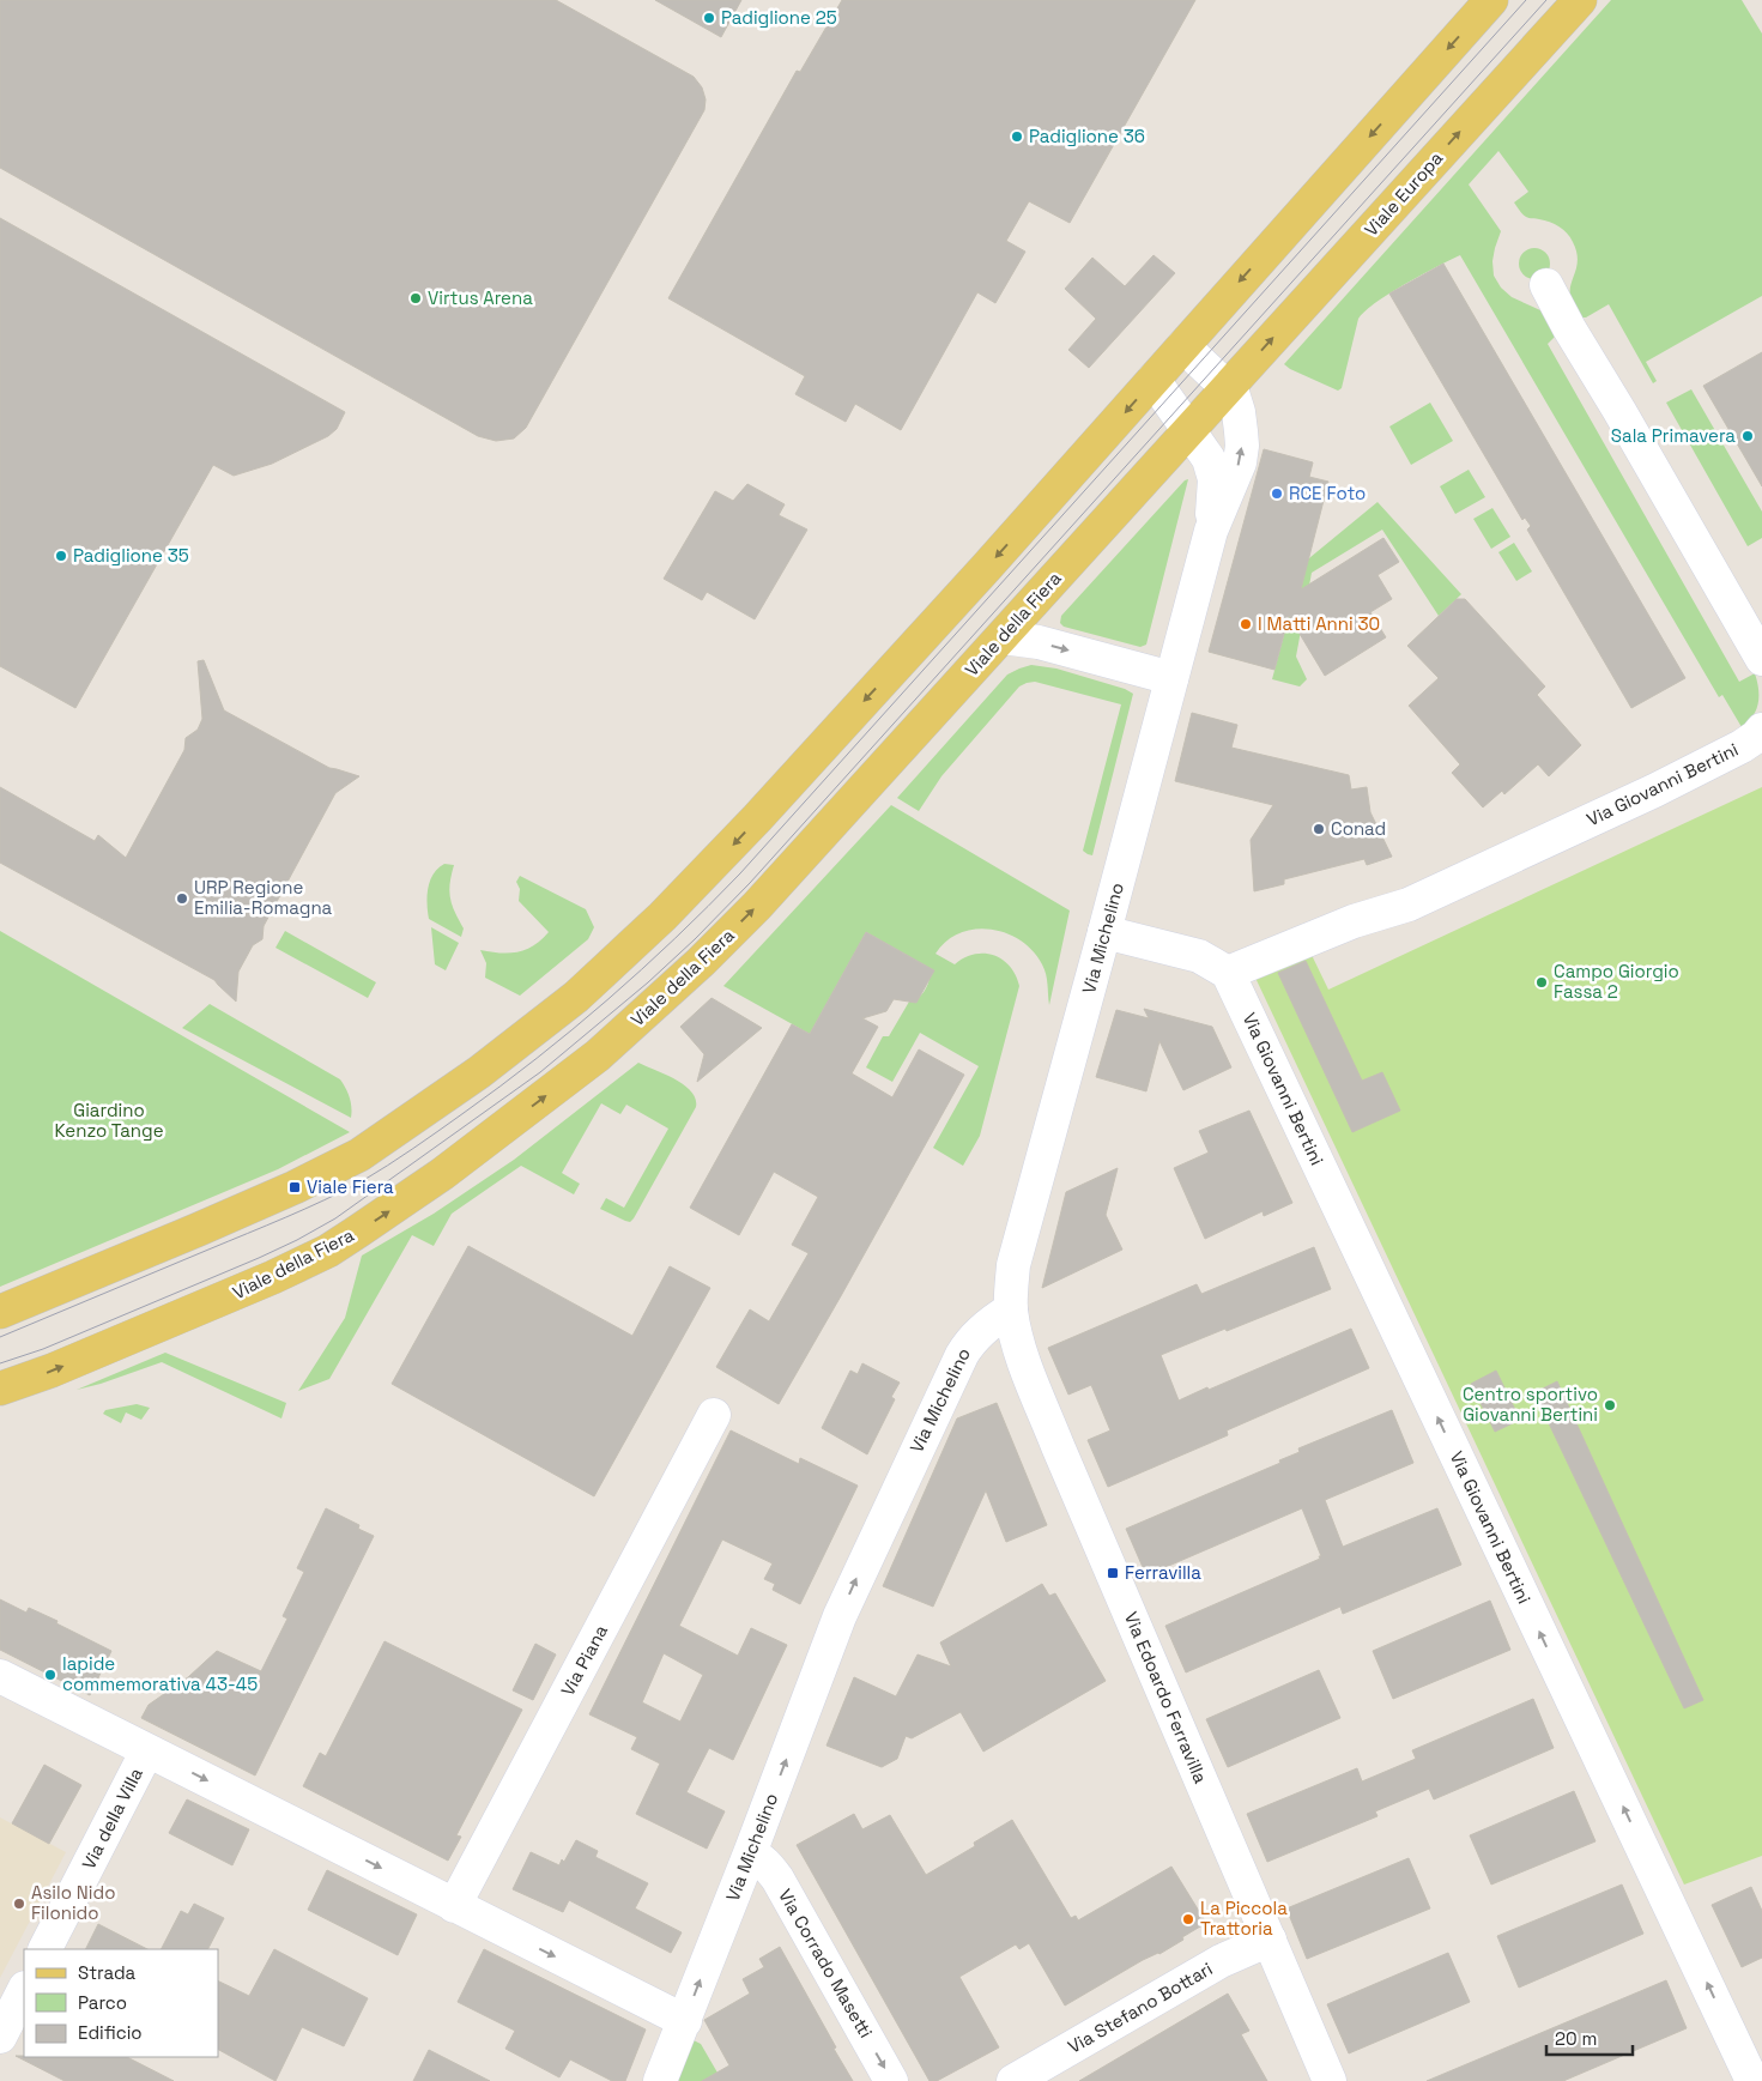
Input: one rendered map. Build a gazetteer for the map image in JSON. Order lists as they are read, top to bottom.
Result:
{
  "streets": {
    "main road": ["Viale Europa", "Viale della Fiera"],
    "street": [
      "Via Giovanni Bertini",
      "Via Michelino",
      "Via Piana",
      "Via Edoardo Ferravilla",
      "Via della Villa",
      "Via Corrado Masetti",
      "Via Stefano Bottari"
    ]
  },
  "crossings": [
    ["Viale Europa", "Viale della Fiera"],
    ["Viale Europa", "Via Michelino"],
    ["Viale della Fiera", "Via Michelino"],
    ["Via Michelino", "Via Edoardo Ferravilla"],
    ["Via Michelino", "Via Corrado Masetti"],
    ["Via Edoardo Ferravilla", "Via Stefano Bottari"]
  ],
  "one_way": ["Via Giovanni Bertini", "Via Michelino", "Via Corrado Masetti"],
  "parks": ["Giardino Kenzo Tange"],
  "places": {
    "other": [
      "Padiglione 25",
      "Padiglione 36",
      "Virtus Arena",
      "Sala Primavera",
      "RCE Foto",
      "Padiglione 35",
      "I Matti Anni 30",
      "Conad",
      "URP Regione Emilia-Romagna",
      "Campo Giorgio Fassa 2",
      "Centro sportivo Giovanni Bertini",
      "lapide commemorativa 43-45",
      "Asilo Nido Filonido",
      "La Piccola Trattoria"
    ],
    "transit": ["Viale Fiera", "Ferravilla"]
  },
  "legend": ["Strada", "Parco", "Edificio"],
  "scale_bar": "20 m"
}
